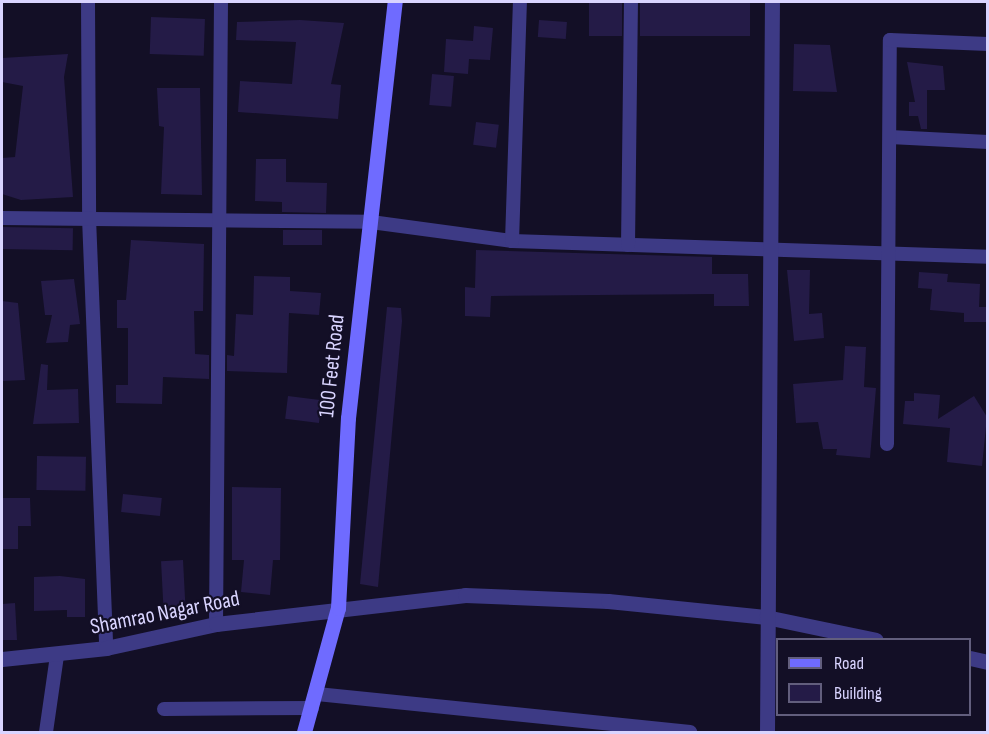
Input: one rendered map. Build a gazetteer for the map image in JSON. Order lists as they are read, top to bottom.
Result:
{
  "streets": {
    "main road": ["100 Feet Road"],
    "street": ["Shamrao Nagar Road"]
  },
  "crossings": [
    ["100 Feet Road", "Shamrao Nagar Road"]
  ],
  "legend": ["Road", "Building"]
}
